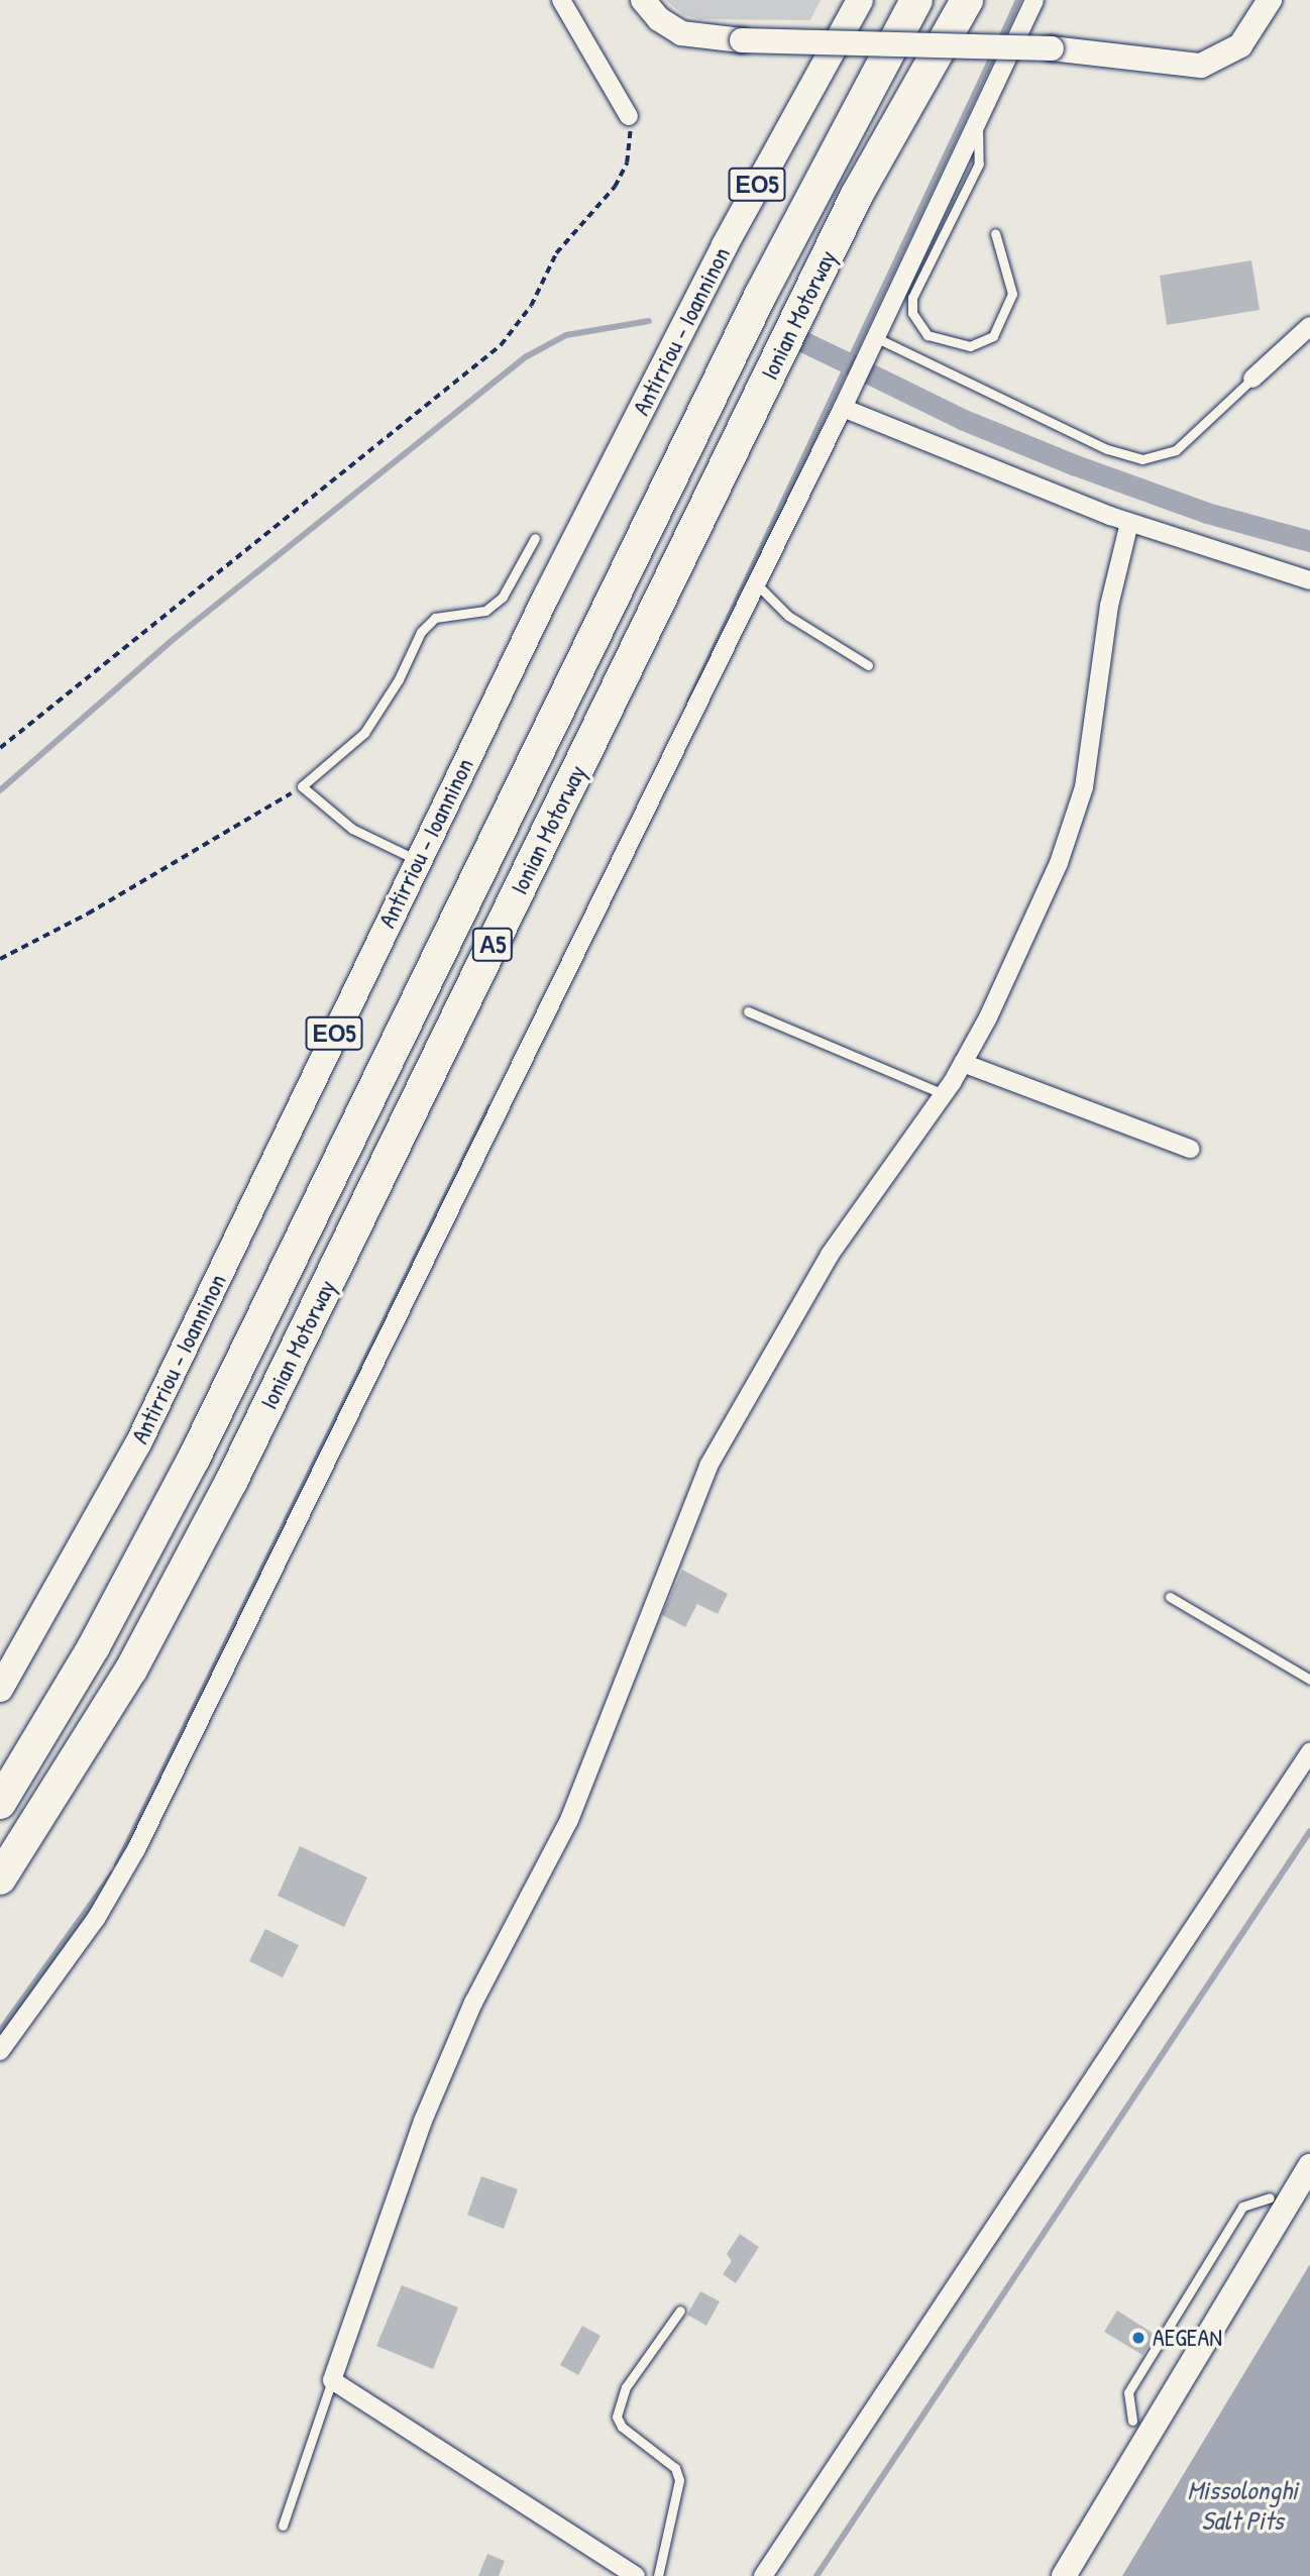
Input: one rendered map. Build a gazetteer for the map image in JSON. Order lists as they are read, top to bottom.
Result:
{
  "streets": {
    "highway": ["Ionian Motorway", "Α5"],
    "main road": ["ΕΟ5", "Antirriou - Ioanninon"]
  },
  "water": ["Missolonghi Salt Pits"],
  "places": ["AEGEAN"]
}
